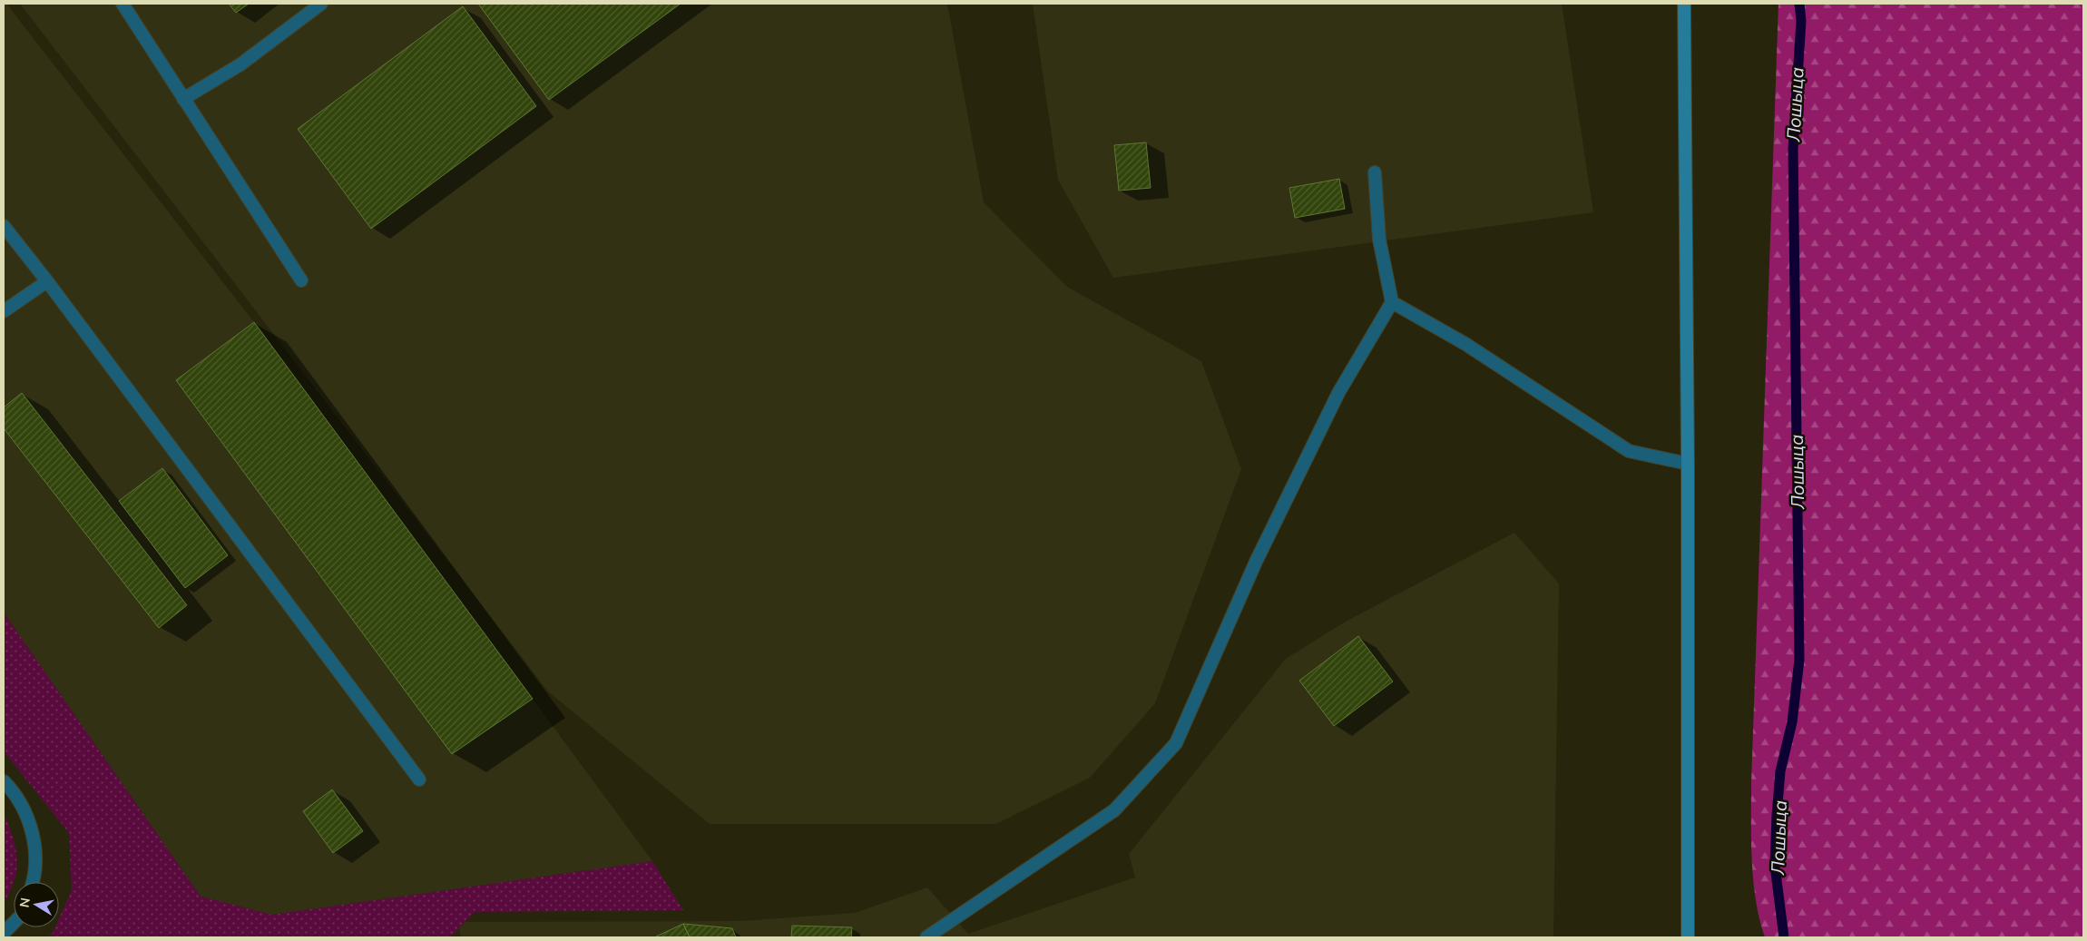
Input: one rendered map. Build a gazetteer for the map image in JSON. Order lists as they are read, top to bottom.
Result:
{
  "water": ["Лошыца"],
  "north": "left"
}
